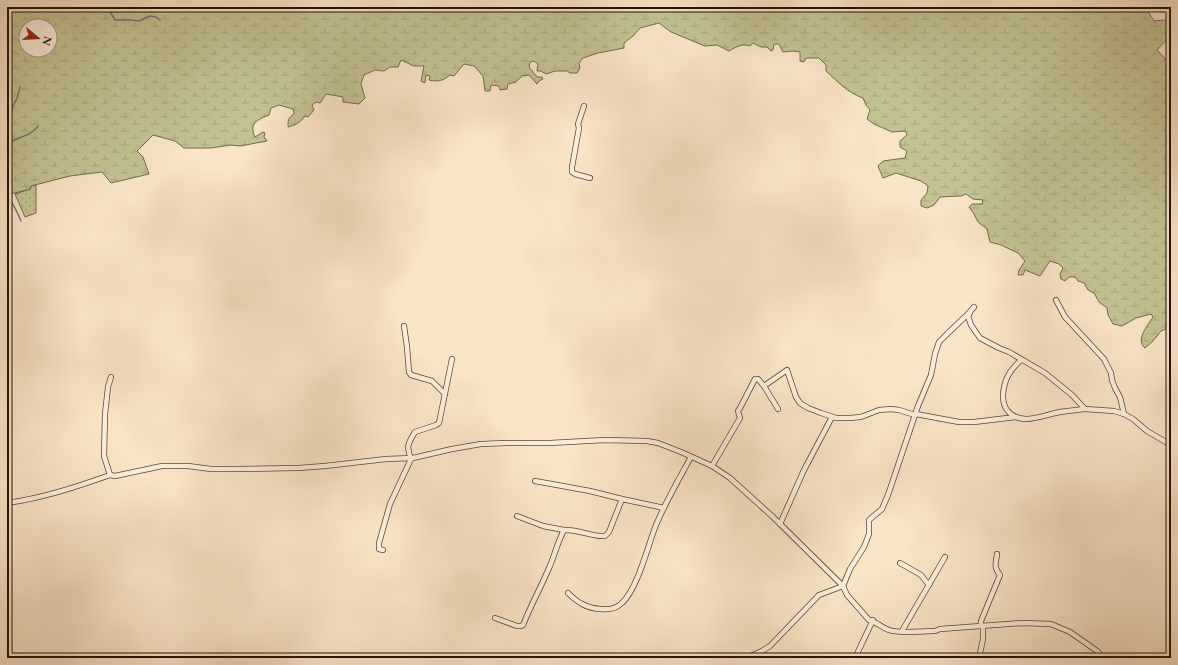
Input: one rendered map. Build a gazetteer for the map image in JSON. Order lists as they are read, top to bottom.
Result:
{
  "north": "right"
}
